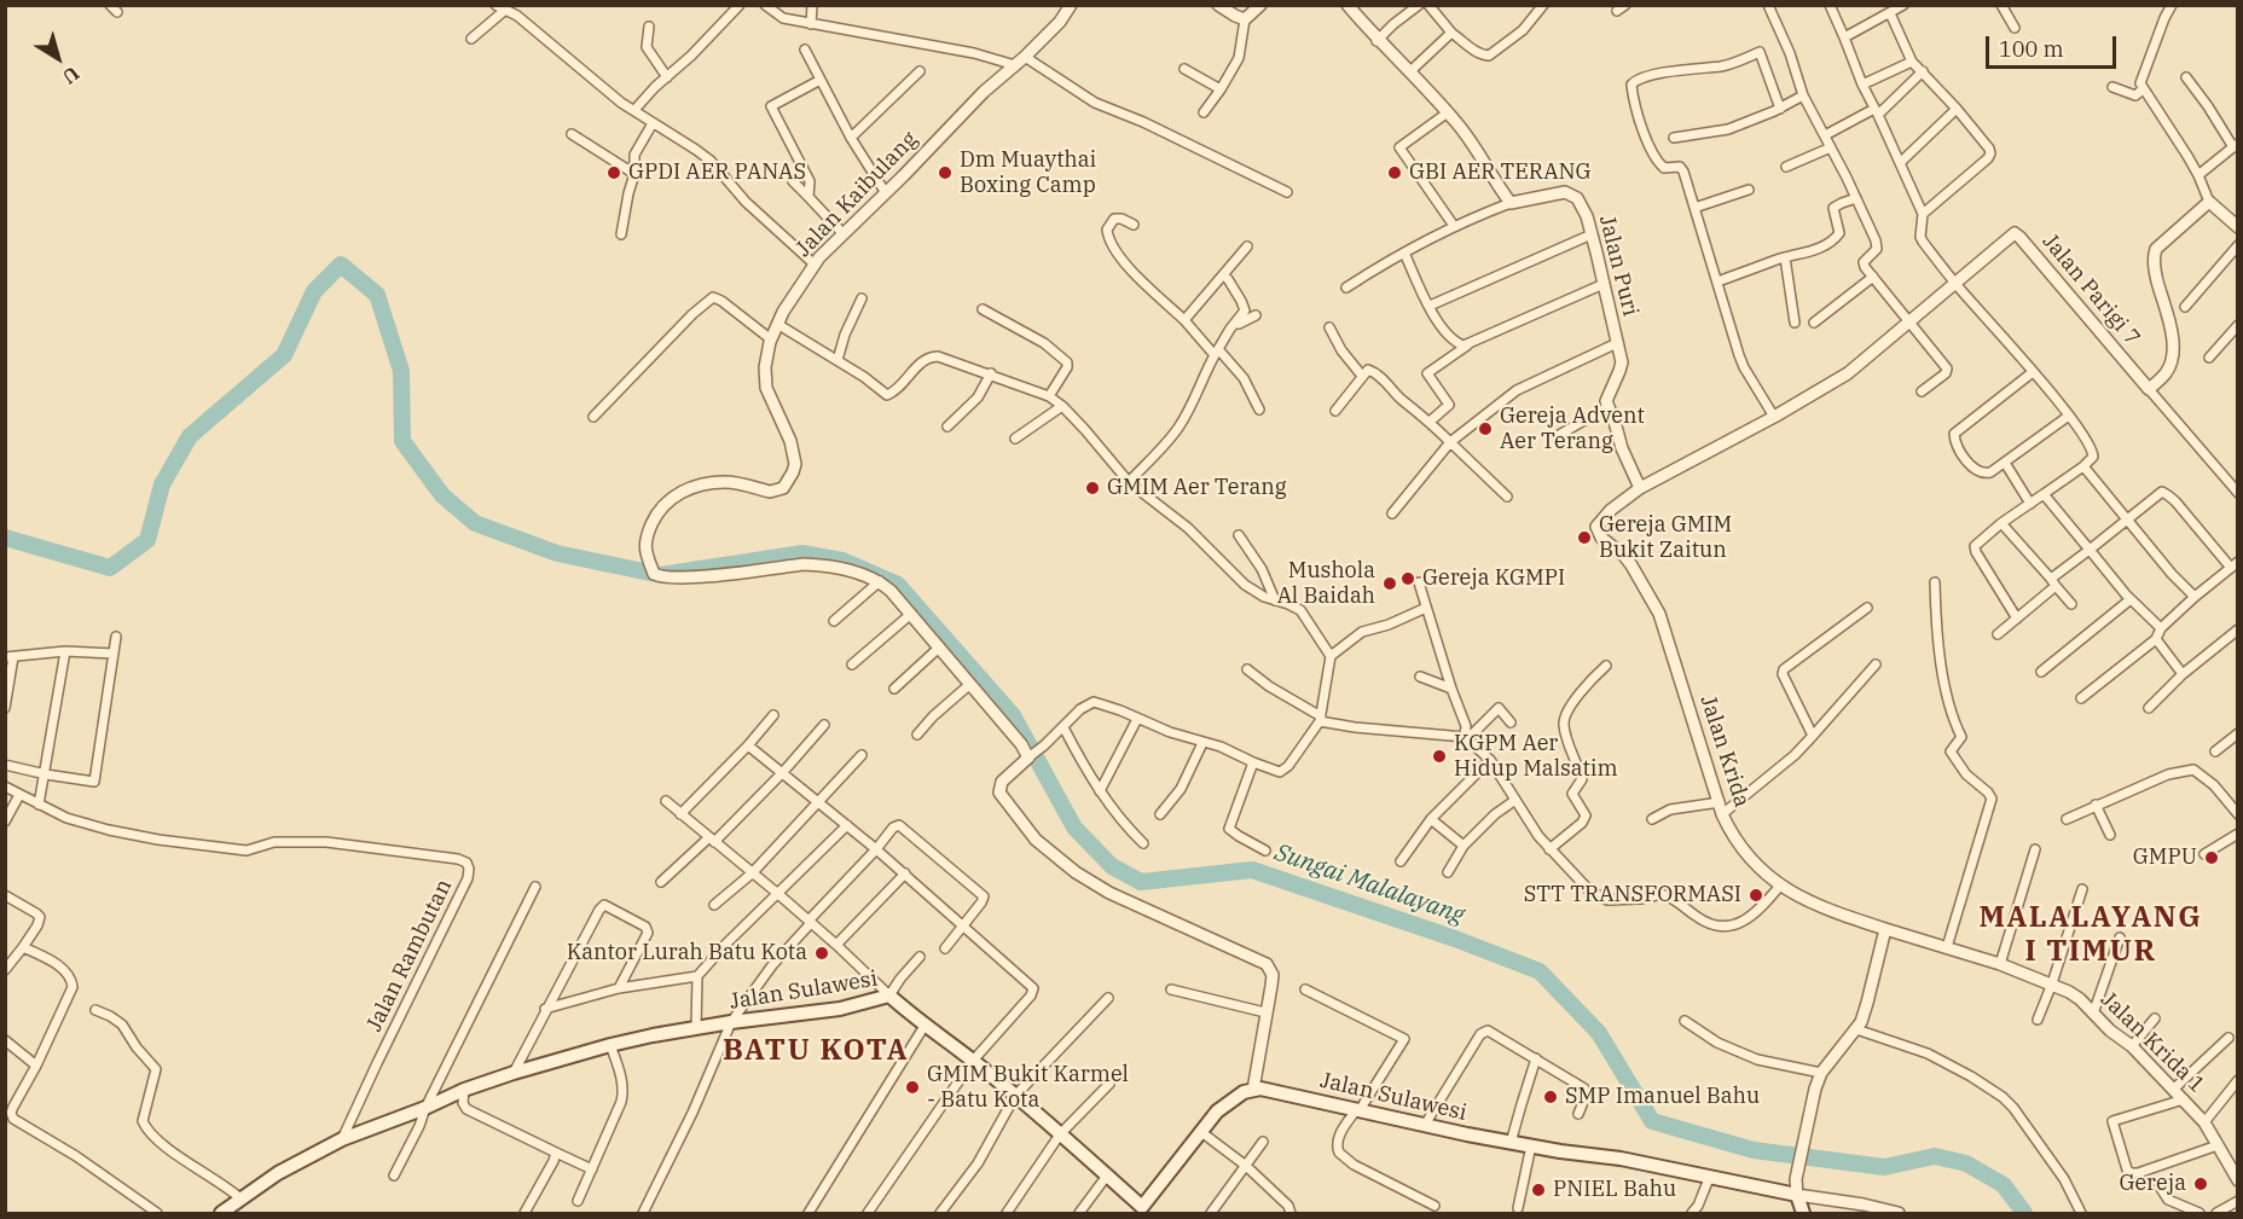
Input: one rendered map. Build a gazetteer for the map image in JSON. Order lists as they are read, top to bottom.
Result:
{
  "streets": {
    "main road": ["Jalan Sulawesi"],
    "street": [
      "Jalan Kaibulang",
      "Jalan Puri",
      "Jalan Parigi 7",
      "Jalan Krida",
      "Jalan Rambutan",
      "Jalan Krida 1"
    ]
  },
  "crossings": [
    ["Jalan Parigi 7", "Jalan Krida"],
    ["Jalan Krida", "Jalan Krida 1"],
    ["Jalan Rambutan", "Jalan Sulawesi"]
  ],
  "districts": ["MALALAYANG I TIMUR", "BATU KOTA"],
  "water": ["Sungai Malalayang"],
  "places": [
    "GPDI AER PANAS",
    "Dm Muaythai Boxing Camp",
    "GBI AER TERANG",
    "Gereja Advent Aer Terang",
    "GMIM Aer Terang",
    "Gereja GMIM Bukit Zaitun",
    "Gereja KGMPI",
    "Mushola Al Baidah",
    "KGPM Aer Hidup Malsatim",
    "GMPU",
    "STT TRANSFORMASI",
    "Kantor Lurah Batu Kota",
    "GMIM Bukit Karmel - Batu Kota",
    "SMP Imanuel Bahu",
    "Gereja",
    "PNIEL Bahu"
  ],
  "scale_bar": "100 m",
  "north": "bottom right"
}
